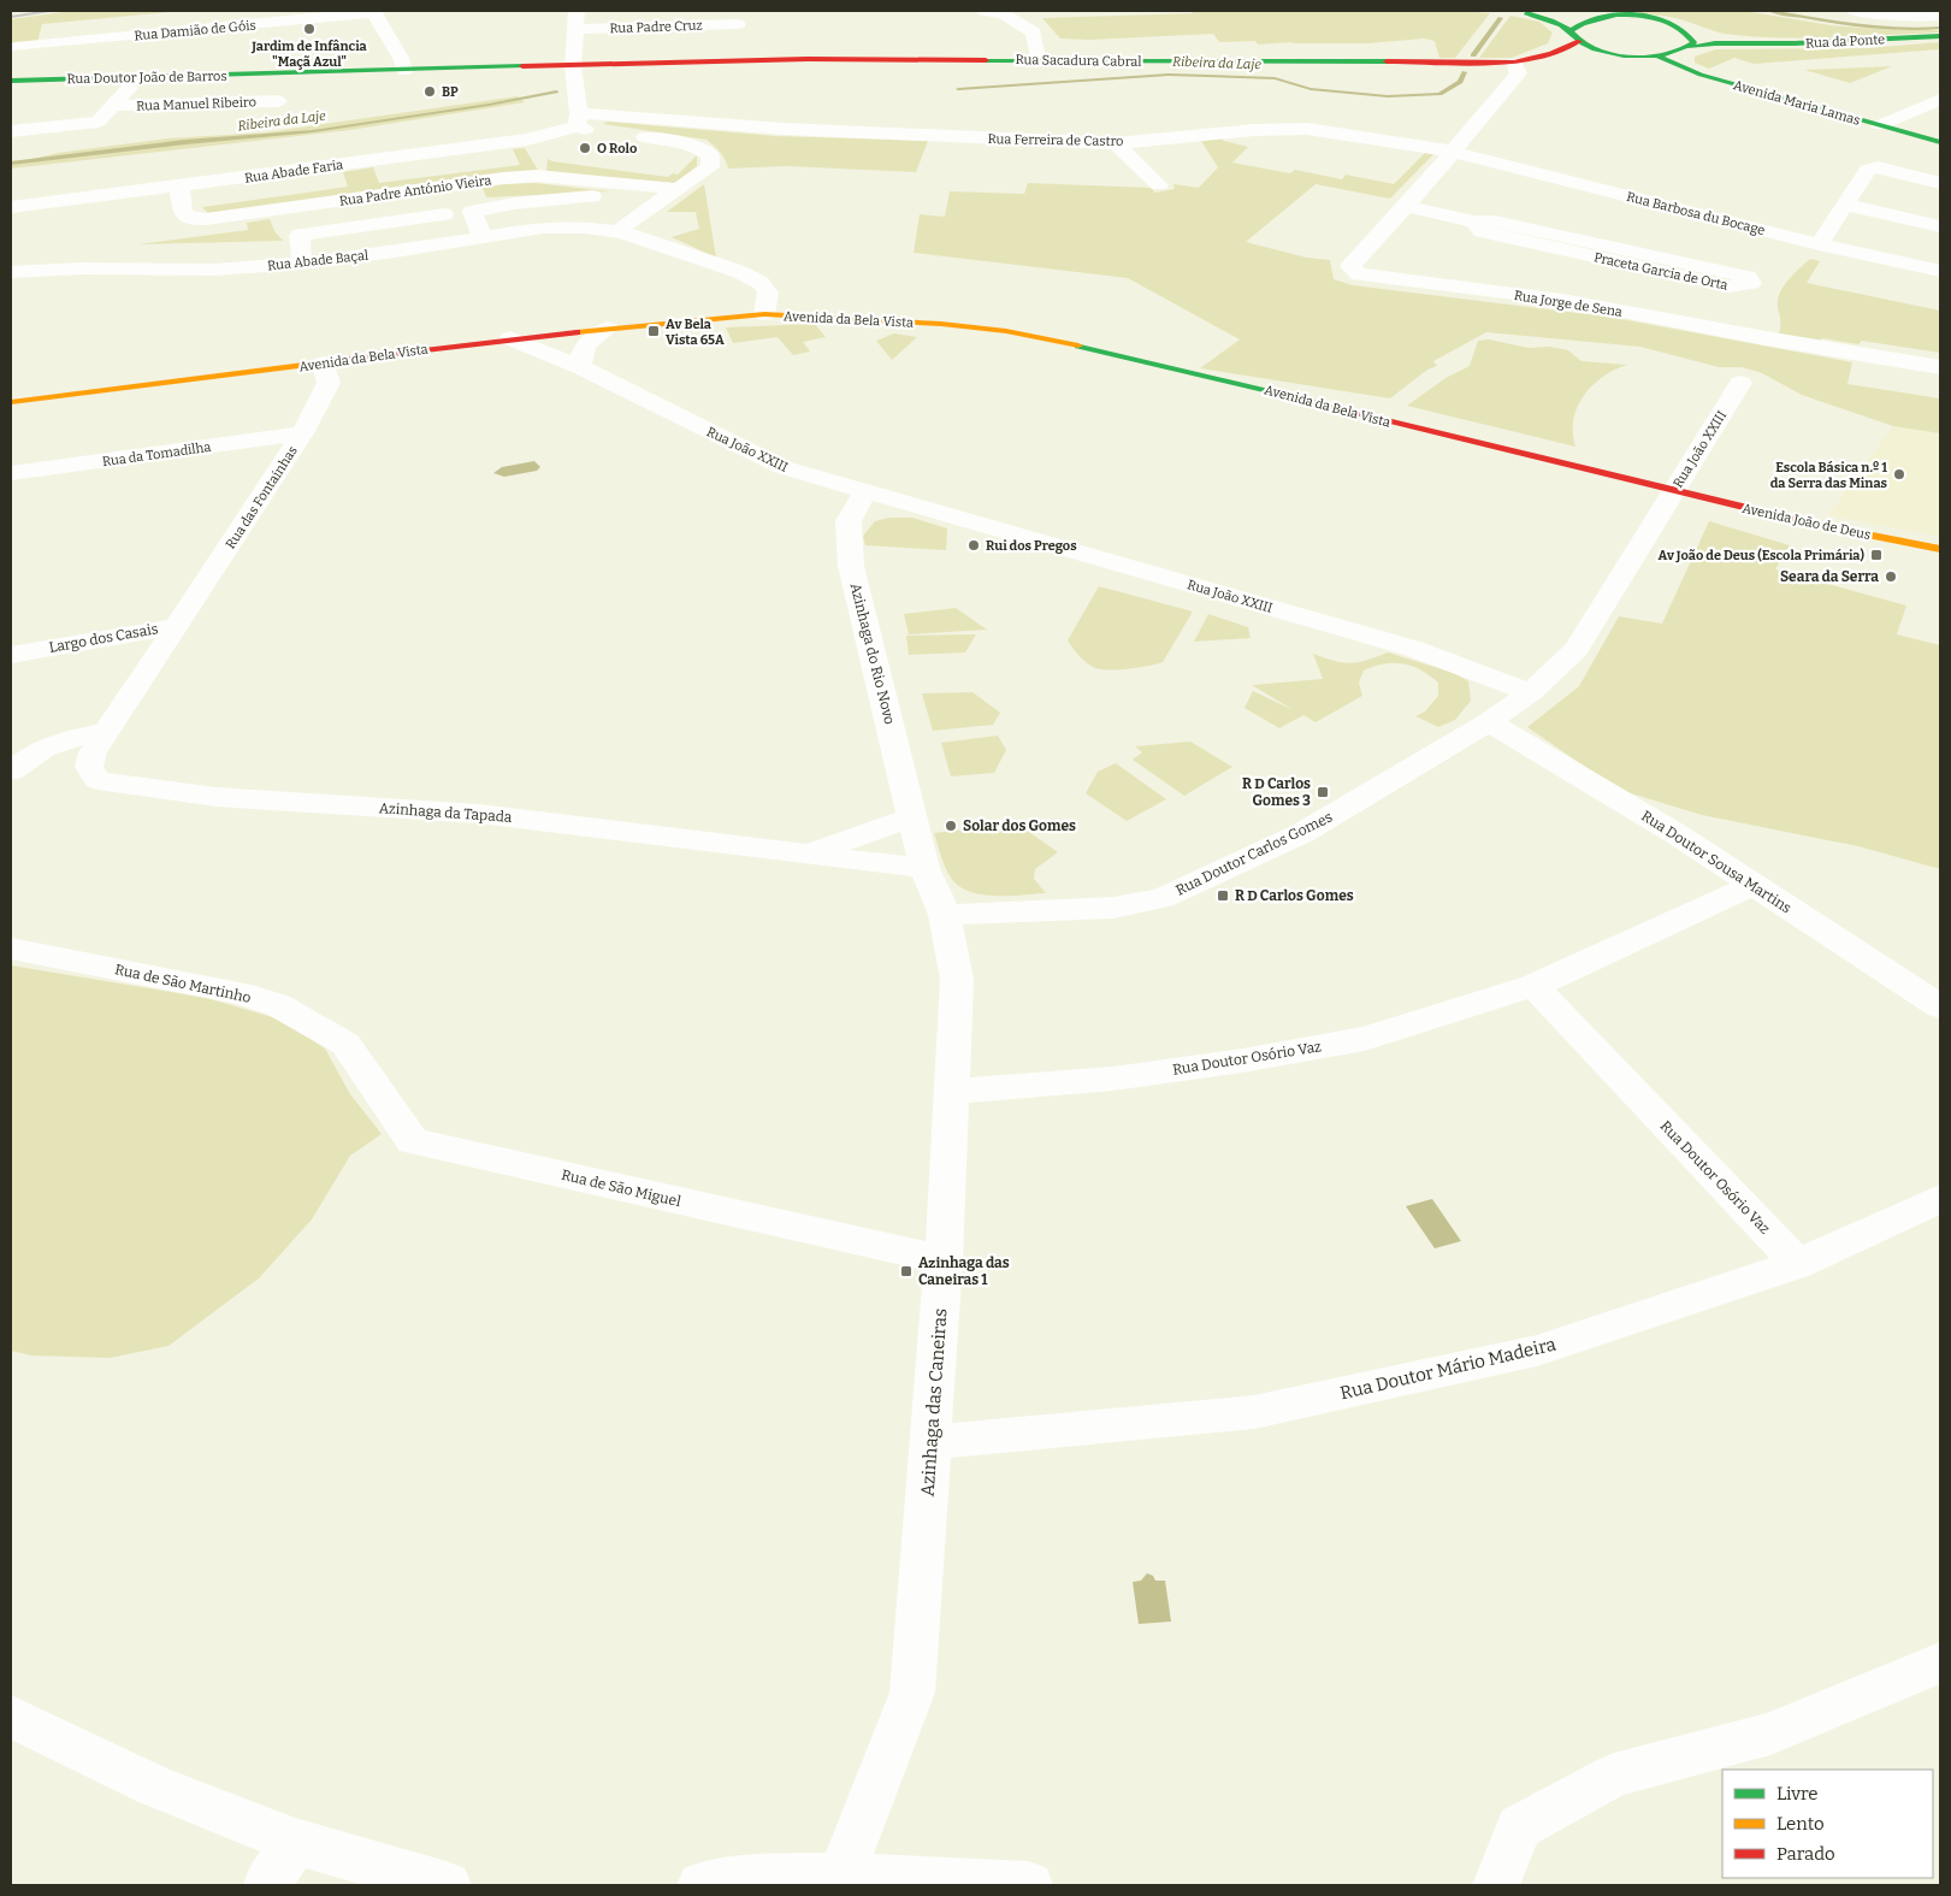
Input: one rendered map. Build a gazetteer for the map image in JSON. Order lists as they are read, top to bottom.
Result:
{
  "streets": {
    "street": [
      "Rua Padre Cruz",
      "Rua Damião de Góis",
      "Rua da Ponte",
      "Rua Sacadura Cabral",
      "Rua Doutor João de Barros",
      "Avenida Maria Lamas",
      "Rua Manuel Ribeiro",
      "Rua Ferreira de Castro",
      "Rua Abade Faria",
      "Rua Padre António Vieira",
      "Rua Barbosa du Bocage",
      "Rua Abade Baçal",
      "Praceta Garcia de Orta",
      "Rua Jorge de Sena",
      "Avenida da Bela Vista",
      "Rua João XXIII",
      "Rua da Tomadilha",
      "Rua das Fontainhas",
      "Avenida João de Deus",
      "Largo dos Casais",
      "Azinhaga do Rio Novo",
      "Azinhaga da Tapada",
      "Rua Doutor Carlos Gomes",
      "Rua Doutor Sousa Martins",
      "Rua de São Martinho",
      "Rua Doutor Osório Vaz",
      "Rua de São Miguel",
      "Rua Doutor Mário Madeira",
      "Azinhaga das Caneiras"
    ]
  },
  "crossings": [
    ["Rua Sacadura Cabral", "Rua Doutor João de Barros"],
    ["Rua Ferreira de Castro", "Rua Abade Faria"],
    ["Rua Ferreira de Castro", "Rua Barbosa du Bocage"],
    ["Rua Ferreira de Castro", "Rua Jorge de Sena"],
    ["Rua Abade Faria", "Rua Padre António Vieira"],
    ["Rua Barbosa du Bocage", "Rua Jorge de Sena"],
    ["Rua Abade Baçal", "Avenida da Bela Vista"],
    ["Praceta Garcia de Orta", "Rua Jorge de Sena"],
    ["Avenida da Bela Vista", "Rua João XXIII"],
    ["Avenida da Bela Vista", "Rua das Fontainhas"],
    ["Avenida da Bela Vista", "Avenida João de Deus"],
    ["Rua João XXIII", "Avenida João de Deus"],
    ["Rua João XXIII", "Azinhaga do Rio Novo"],
    ["Rua João XXIII", "Rua Doutor Carlos Gomes"],
    ["Rua da Tomadilha", "Rua das Fontainhas"],
    ["Rua das Fontainhas", "Largo dos Casais"],
    ["Largo dos Casais", "Azinhaga da Tapada"],
    ["Azinhaga do Rio Novo", "Azinhaga das Caneiras"],
    ["Rua Doutor Carlos Gomes", "Rua Doutor Sousa Martins"],
    ["Rua Doutor Carlos Gomes", "Azinhaga das Caneiras"],
    ["Rua Doutor Sousa Martins", "Rua Doutor Osório Vaz"],
    ["Rua de São Martinho", "Rua de São Miguel"],
    ["Rua Doutor Osório Vaz", "Rua Doutor Mário Madeira"],
    ["Rua Doutor Osório Vaz", "Azinhaga das Caneiras"],
    ["Rua de São Miguel", "Azinhaga das Caneiras"],
    ["Rua Doutor Mário Madeira", "Azinhaga das Caneiras"]
  ],
  "water": ["Ribeira da Laje"],
  "places": {
    "other": [
      "Jardim de Infância \"Maçã Azul\"",
      "BP",
      "O Rolo",
      "Escola Básica n.º 1 da Serra das Minas",
      "Rui dos Pregos",
      "Seara da Serra",
      "Solar dos Gomes"
    ],
    "transit": [
      "Av Bela Vista 65A",
      "Av João de Deus (Escola Primária)",
      "R D Carlos Gomes 3",
      "R D Carlos Gomes",
      "Azinhaga das Caneiras 1"
    ]
  },
  "legend": ["Livre", "Lento", "Parado"]
}
